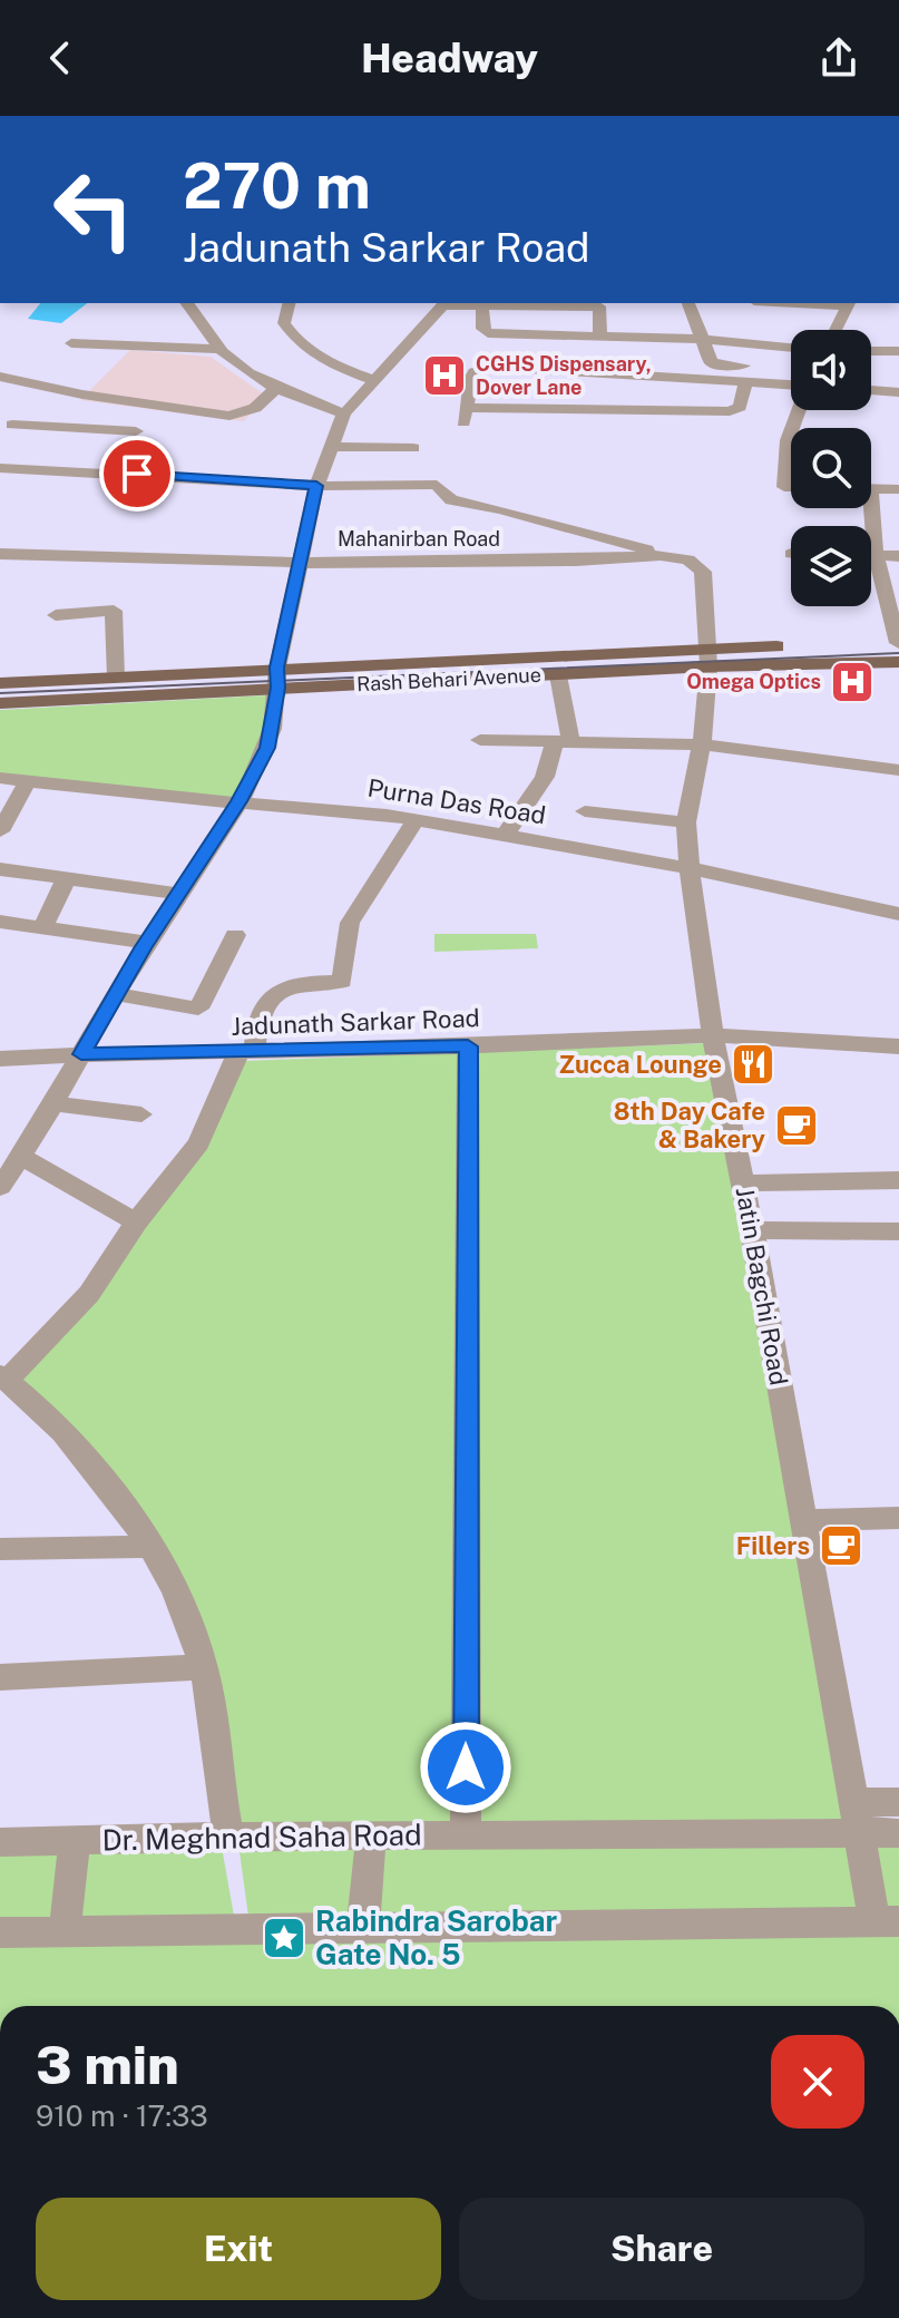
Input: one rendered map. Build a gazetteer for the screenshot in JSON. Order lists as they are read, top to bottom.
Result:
{
  "streets": {
    "main road": ["Rash Behari Avenue"],
    "street": [
      "Mahanirban Road",
      "Purna Das Road",
      "Jadunath Sarkar Road",
      "Jatin Bagchi Road",
      "Dr. Meghnad Saha Road"
    ]
  },
  "crossings": [
    ["Mahanirban Road", "Rash Behari Avenue"],
    ["Mahanirban Road", "Jatin Bagchi Road"],
    ["Rash Behari Avenue", "Jatin Bagchi Road"],
    ["Purna Das Road", "Jatin Bagchi Road"],
    ["Jadunath Sarkar Road", "Jatin Bagchi Road"],
    ["Jatin Bagchi Road", "Dr. Meghnad Saha Road"]
  ],
  "places": {
    "hospital": ["CGHS Dispensary, Dover Lane", "Omega Optics"],
    "restaurant": ["Zucca Lounge"],
    "cafe": ["8th Day Cafe & Bakery", "Fillers"],
    "place": ["Rabindra Sarobar Gate No. 5"]
  },
  "page": {
    "header": "Headway",
    "turn": ["270 m", "Jadunath Sarkar Road"],
    "heading": ["3 min", "910 m · 17:33"],
    "buttons": ["Exit", "Share"]
  }
}
